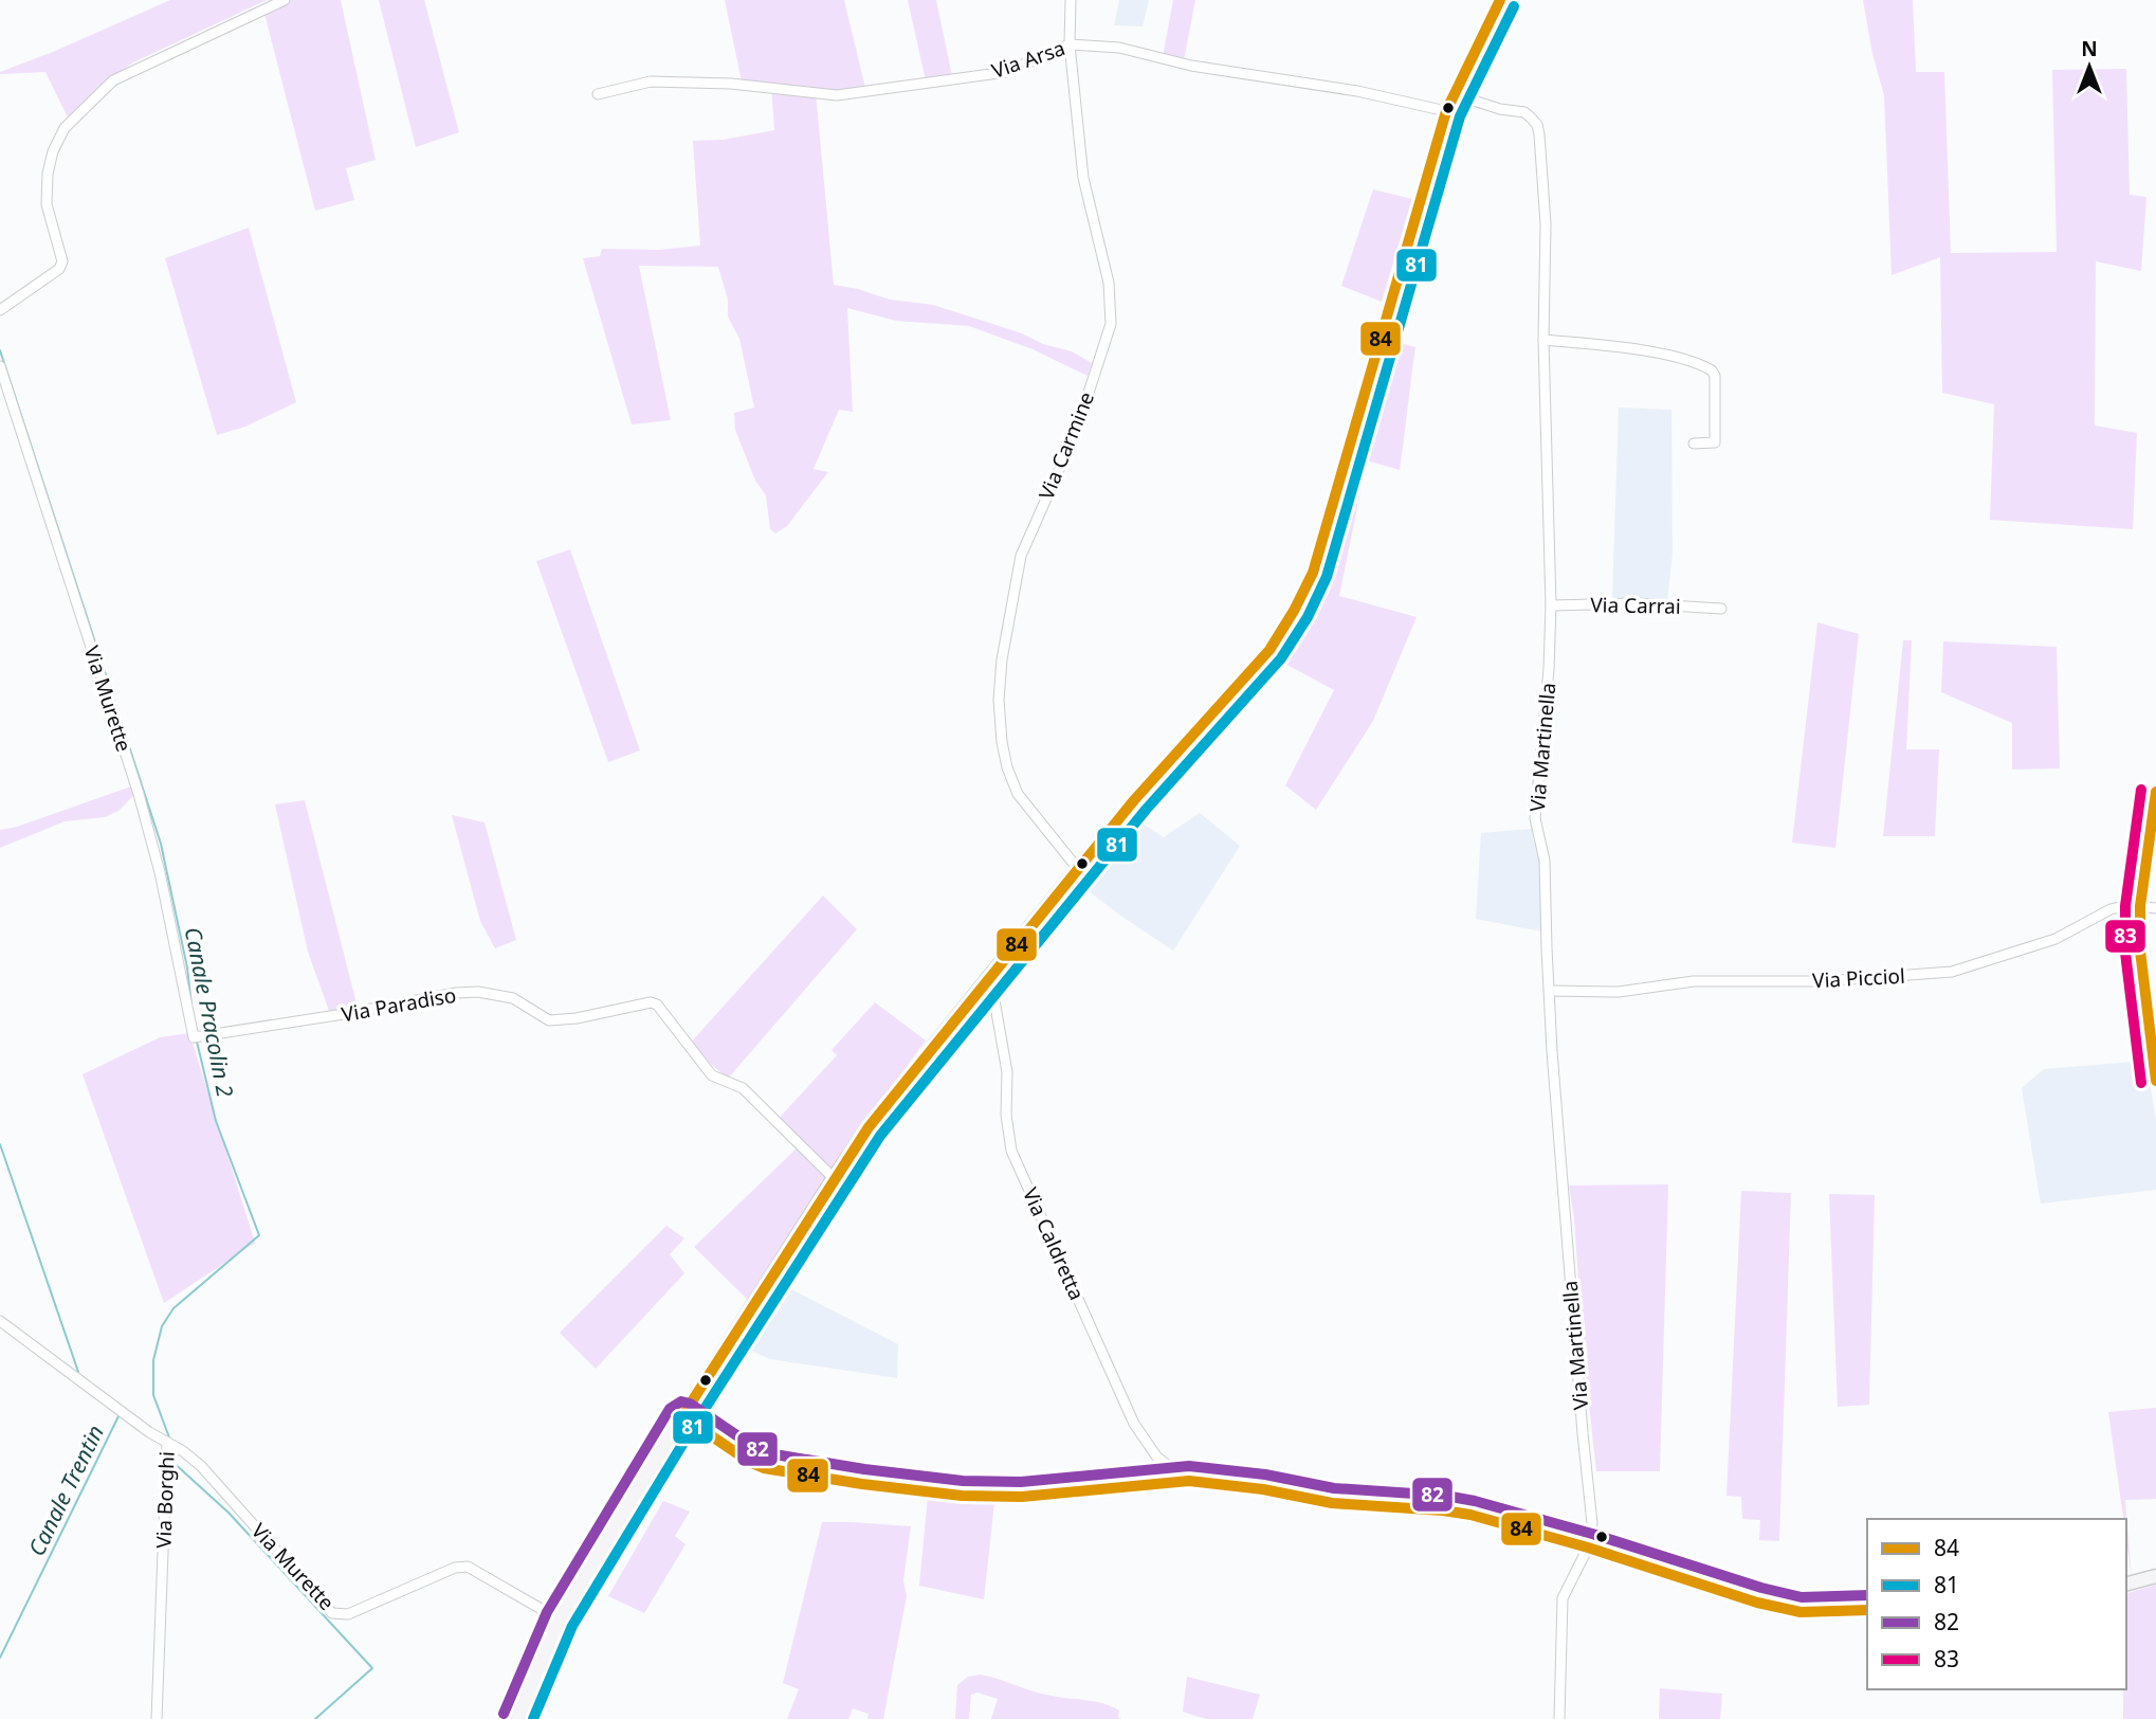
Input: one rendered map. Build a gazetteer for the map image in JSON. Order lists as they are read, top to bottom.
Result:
{
  "streets": {
    "street": [
      "Via Arsa",
      "Via Carmine",
      "Via Carrai",
      "Via Murette",
      "Via Martinella",
      "Via Picciol",
      "Via Paradiso",
      "Via Caldretta",
      "Via Borghi"
    ]
  },
  "crossings": [
    ["Via Arsa", "Via Carmine"],
    ["Via Carrai", "Via Martinella"],
    ["Via Murette", "Via Paradiso"],
    ["Via Murette", "Via Borghi"],
    ["Via Martinella", "Via Picciol"]
  ],
  "water": ["Canale Pracolin 2", "Canale Trentin"],
  "lines": [
    "transit line 84",
    "transit line 81",
    "transit line 83",
    "transit line 82"
  ],
  "legend": [
    "84",
    "81",
    "82",
    "83"
  ],
  "north": "top"
}
